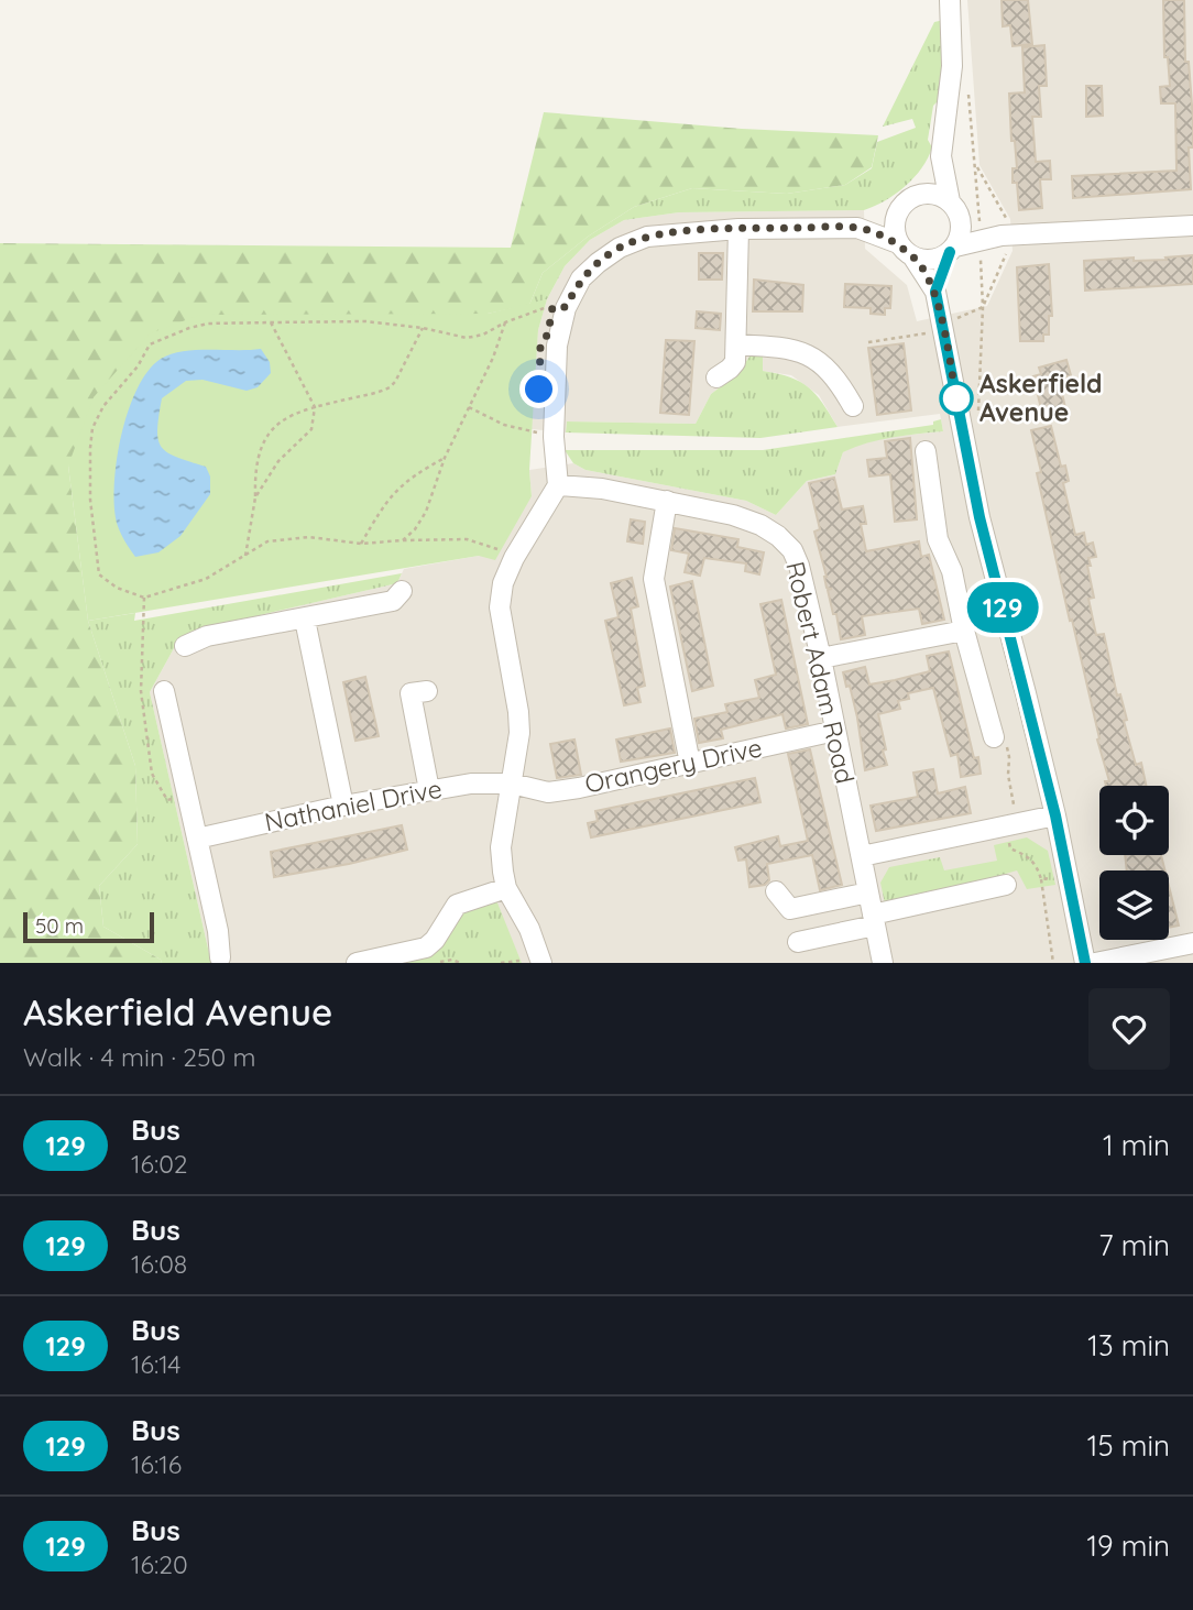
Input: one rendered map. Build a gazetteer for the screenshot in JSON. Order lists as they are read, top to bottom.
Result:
{
  "streets": {
    "street": ["Robert Adam Road", "Orangery Drive", "Nathaniel Drive"]
  },
  "crossings": [
    ["Robert Adam Road", "Orangery Drive"],
    ["Orangery Drive", "Nathaniel Drive"]
  ],
  "places": ["Askerfield Avenue"],
  "lines": ["bus line 129"],
  "scale_bar": "50 m",
  "page": {
    "on_map": "129",
    "scale": "50 m",
    "heading": ["Askerfield Avenue", "Walk · 4 min · 250 m"],
    "list": [
      {
        "mark": "129",
        "name": "Bus",
        "note": "16:02",
        "value": "1 min"
      },
      {
        "mark": "129",
        "name": "Bus",
        "note": "16:08",
        "value": "7 min"
      },
      {
        "mark": "129",
        "name": "Bus",
        "note": "16:14",
        "value": "13 min"
      },
      {
        "mark": "129",
        "name": "Bus",
        "note": "16:16",
        "value": "15 min"
      },
      {
        "mark": "129",
        "name": "Bus",
        "note": "16:20",
        "value": "19 min"
      }
    ]
  }
}
